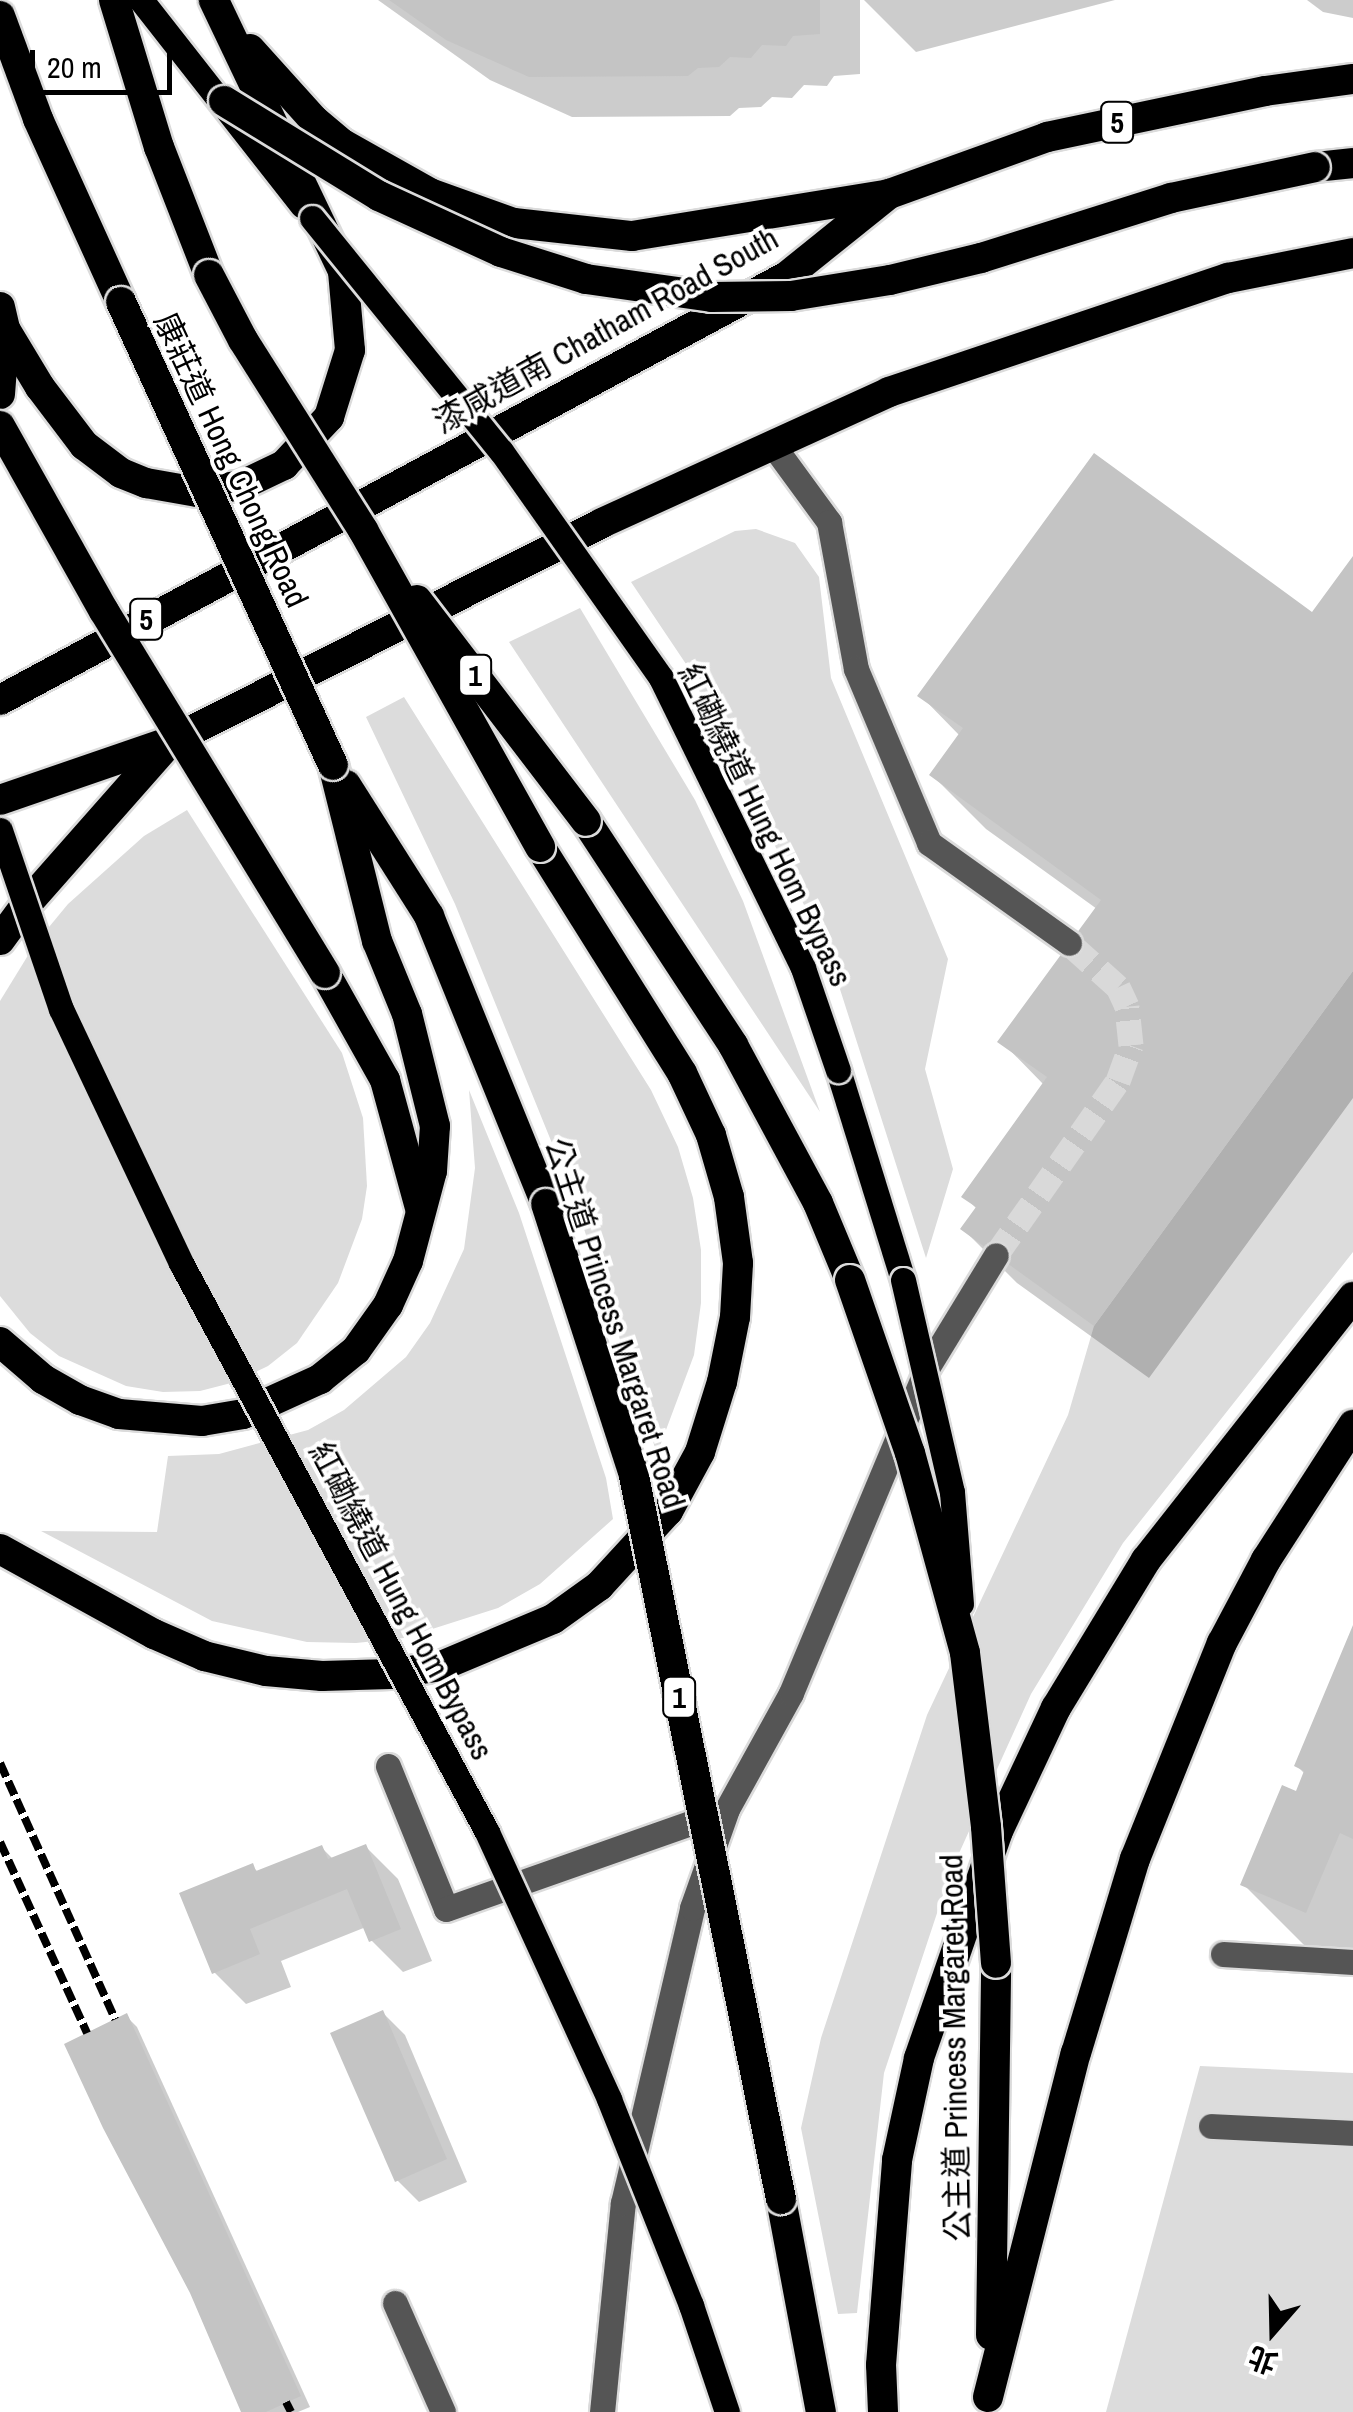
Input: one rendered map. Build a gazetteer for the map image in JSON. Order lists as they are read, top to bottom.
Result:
{
  "streets": {
    "highway": [
      "5",
      "漆咸道南 Chatham Road South",
      "康莊道 Hong Chong Road",
      "1",
      "公主道 Princess Margaret Road"
    ],
    "main road": ["紅磡繞道 Hung Hom Bypass"]
  },
  "crossings": [
    ["康莊道 Hong Chong Road", "公主道 Princess Margaret Road"],
    ["紅磡繞道 Hung Hom Bypass", "公主道 Princess Margaret Road"]
  ],
  "scale_bar": "20 m",
  "north": "bottom"
}
